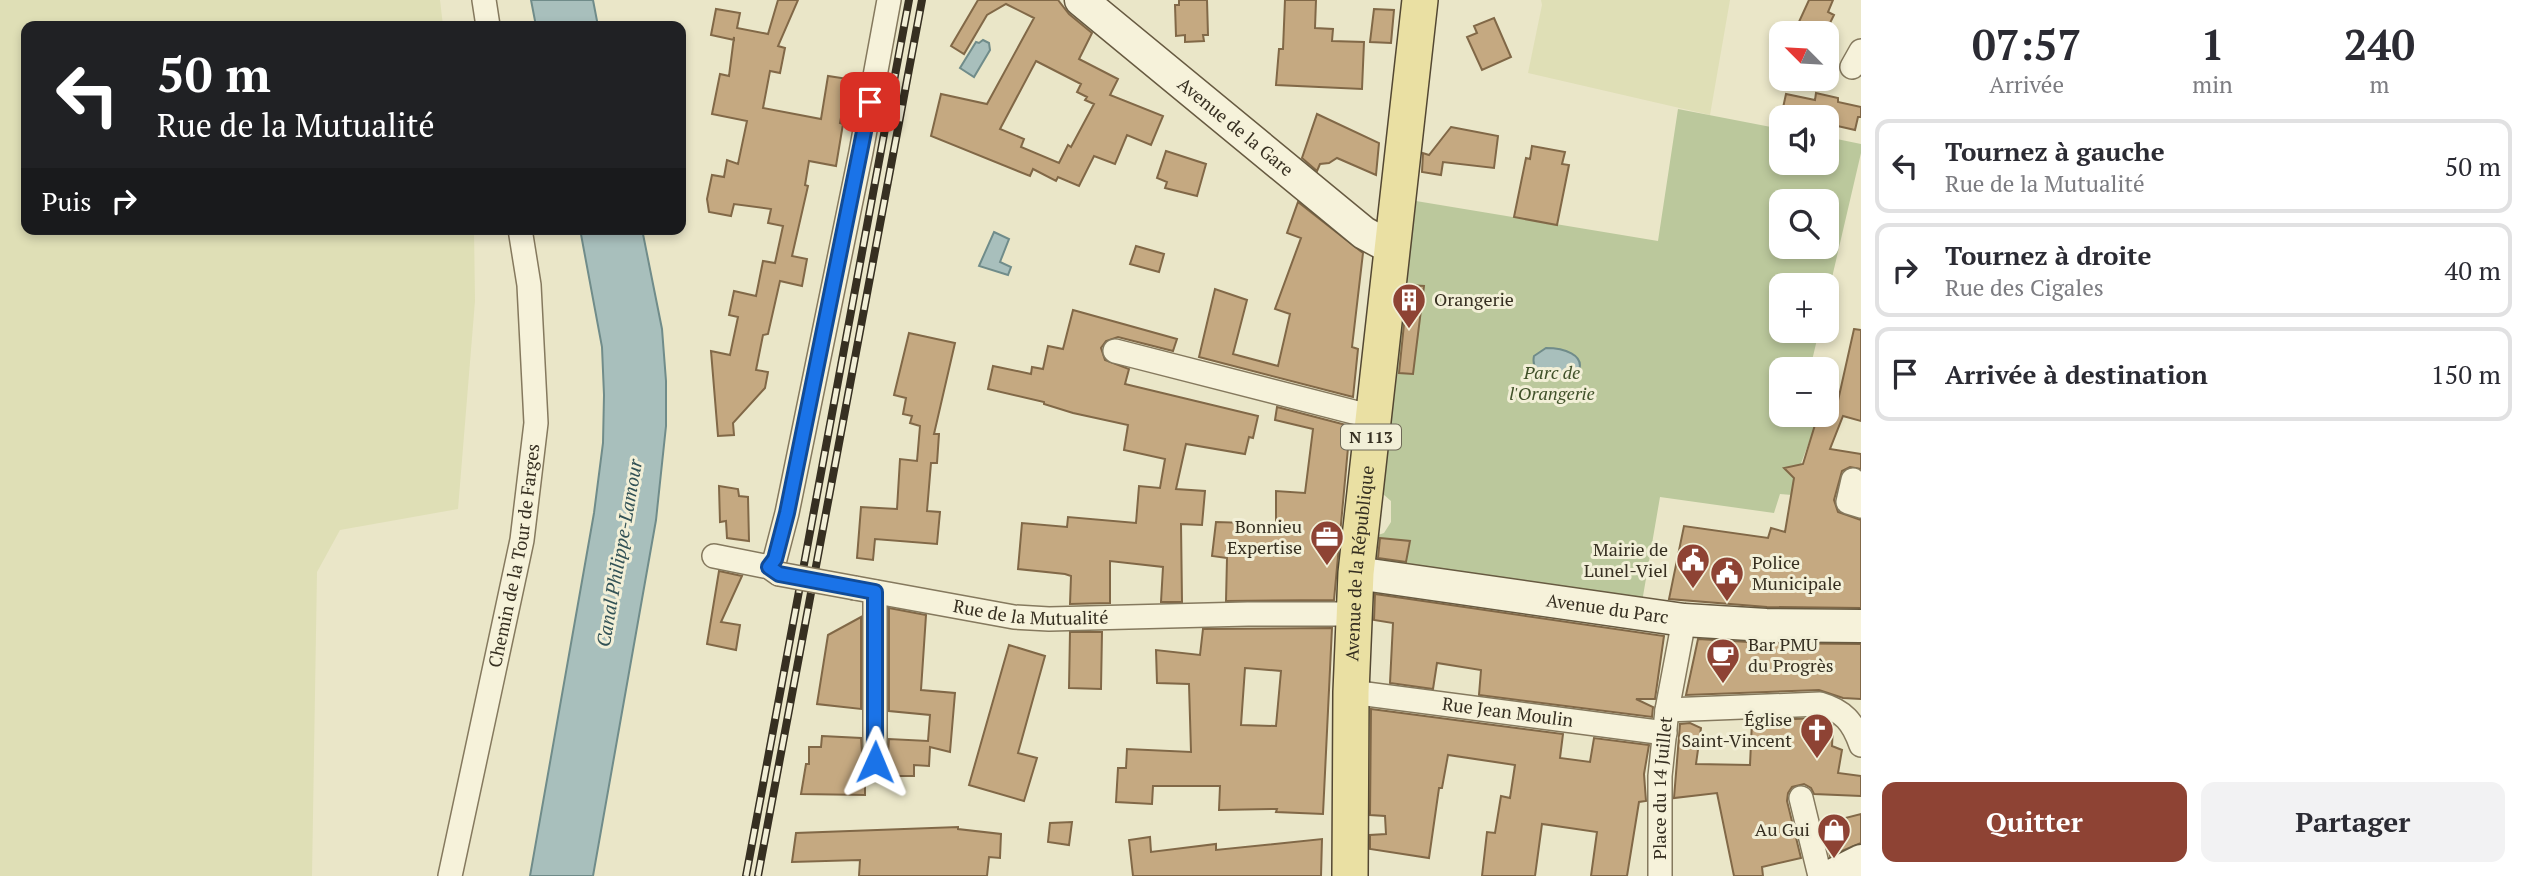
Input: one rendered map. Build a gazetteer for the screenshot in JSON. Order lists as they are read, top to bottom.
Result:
{
  "streets": {
    "main road": ["N 113", "Avenue de la République"],
    "street": [
      "Avenue de la Gare",
      "Chemin de la Tour de Farges",
      "Avenue du Parc",
      "Rue de la Mutualité",
      "Rue Jean Moulin",
      "Place du 14 Juillet"
    ]
  },
  "crossings": [
    ["Avenue de la Gare", "Avenue de la République"],
    ["Avenue de la République", "Avenue du Parc"],
    ["Avenue de la République", "Rue de la Mutualité"],
    ["Avenue de la République", "Rue Jean Moulin"],
    ["Avenue du Parc", "Place du 14 Juillet"],
    ["Rue Jean Moulin", "Place du 14 Juillet"]
  ],
  "water": ["Canal Philippe-Lamour"],
  "parks": ["Parc de l'Orangerie"],
  "places": {
    "building": ["Orangerie"],
    "office": ["Bonnieu Expertise"],
    "public building": ["Mairie de Lunel-Viel", "Police Municipale"],
    "cafe": ["Bar PMU du Progrès"],
    "church": ["Église Saint-Vincent"],
    "shop": ["Au Gui"]
  },
  "north": "top left",
  "page": {
    "eta": [
      "07:57",
      "Arrivée",
      "1",
      "min",
      "240",
      "m"
    ],
    "map_buttons": ["+", "−"],
    "turn": ["50 m", "Rue de la Mutualité"],
    "list": [
      {
        "name": "Tournez à gauche",
        "note": "Rue de la Mutualité",
        "value": "50 m"
      },
      {
        "name": "Tournez à droite",
        "note": "Rue des Cigales",
        "value": "40 m"
      },
      {
        "name": "Arrivée à destination",
        "value": "150 m"
      }
    ],
    "then": "Puis",
    "buttons": ["Quitter", "Partager"]
  }
}
